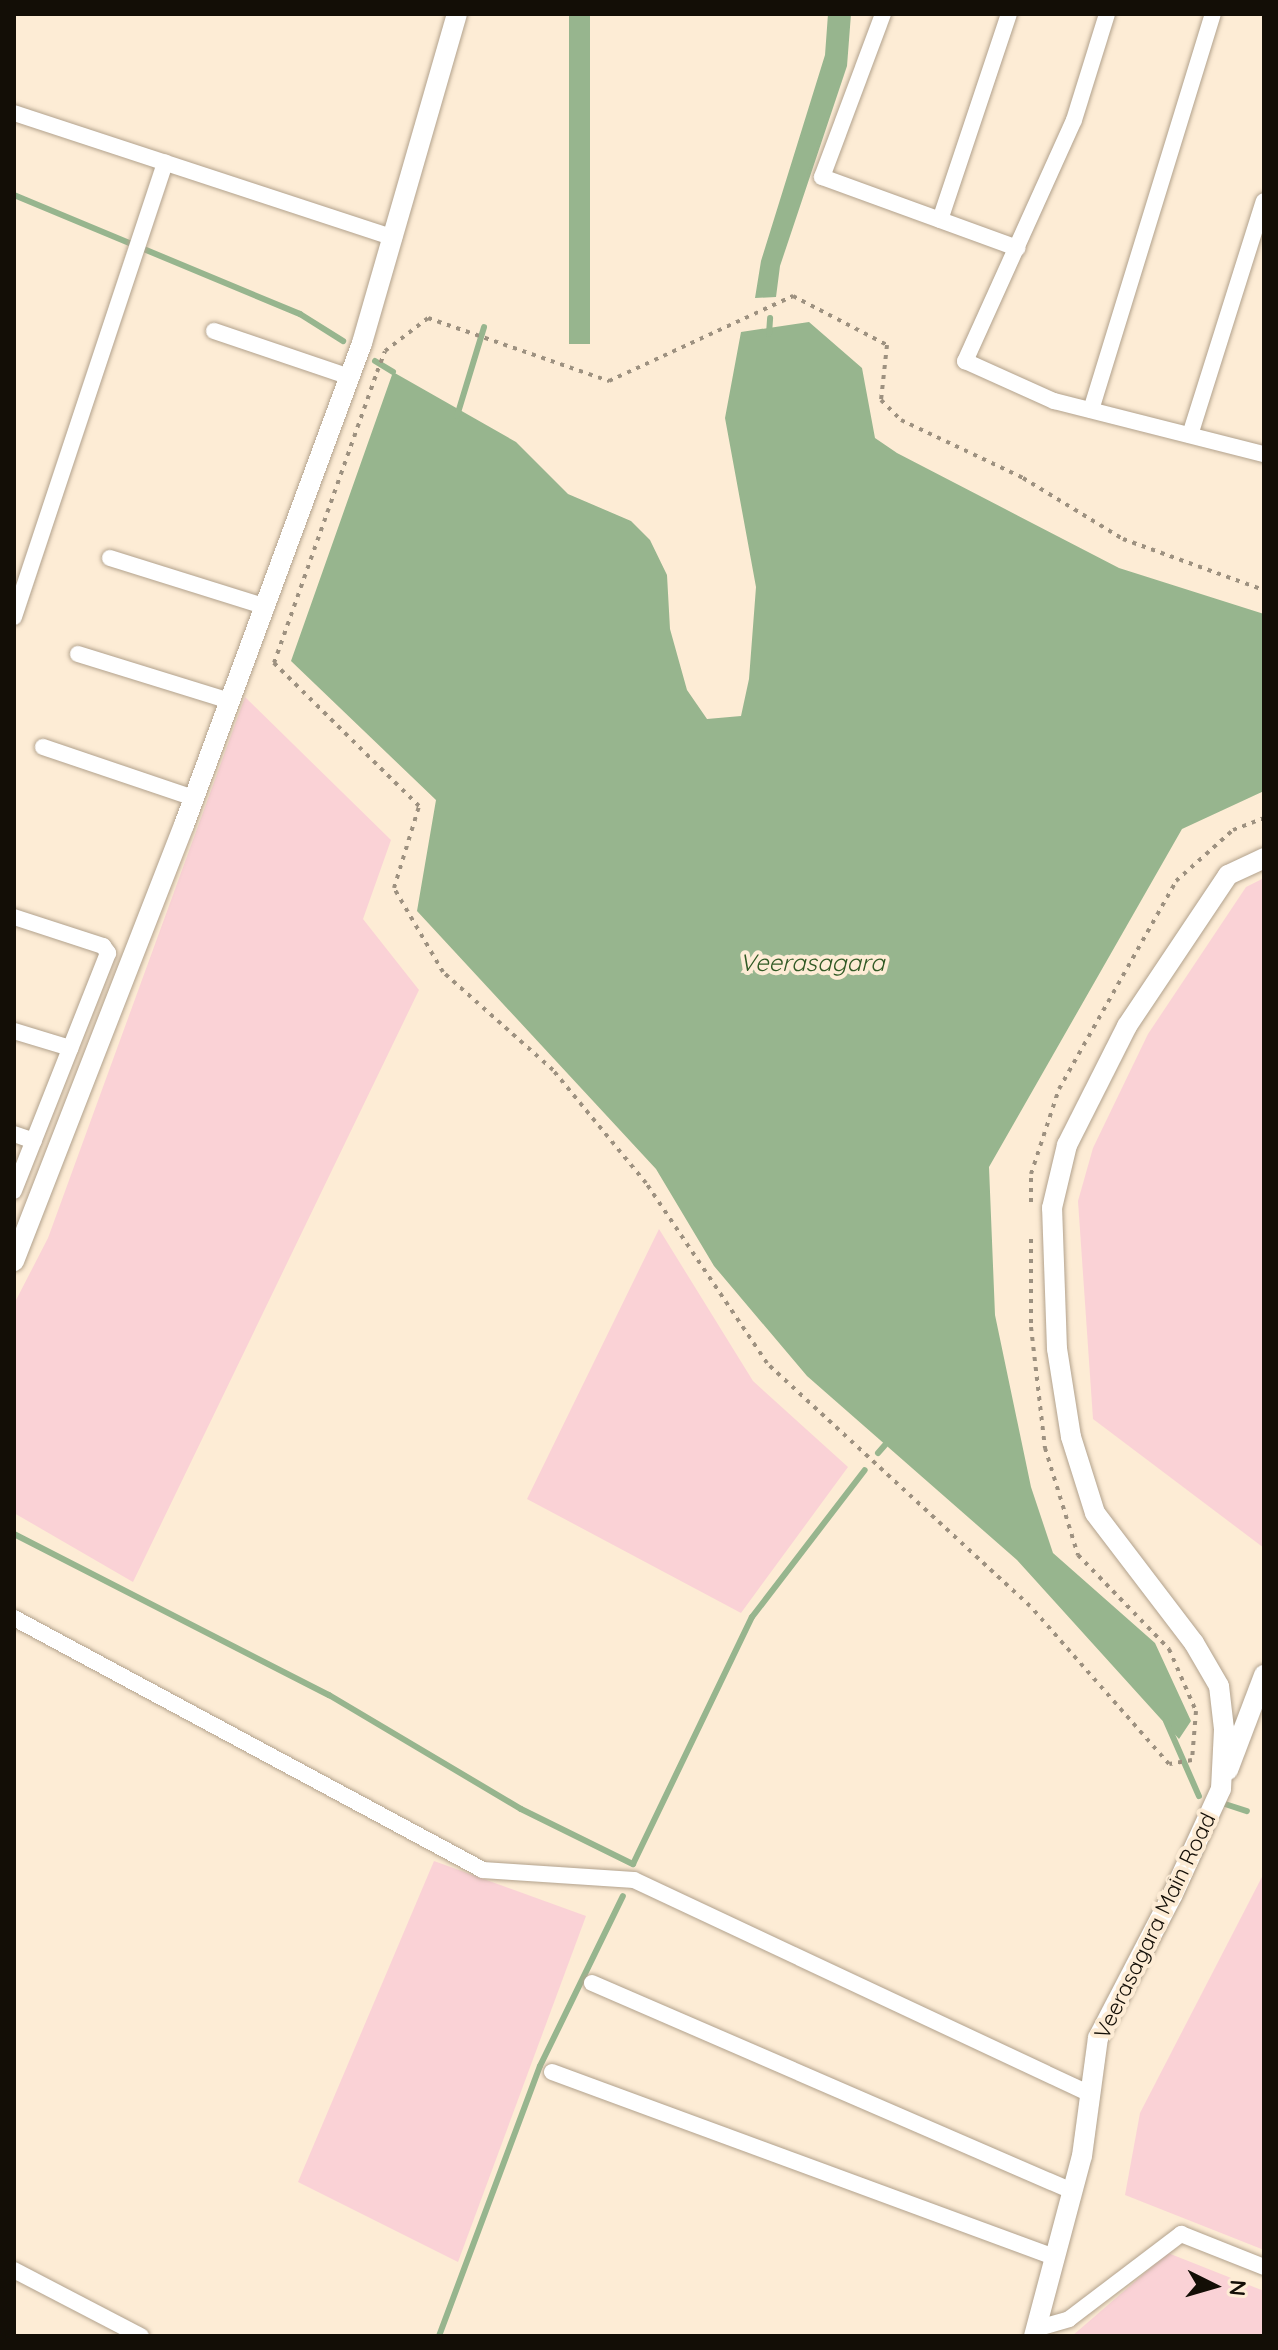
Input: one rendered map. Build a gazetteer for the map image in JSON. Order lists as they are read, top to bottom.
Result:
{
  "streets": {
    "street": ["Veerasagara Main Road"]
  },
  "water": ["Veerasagara"],
  "north": "right"
}
